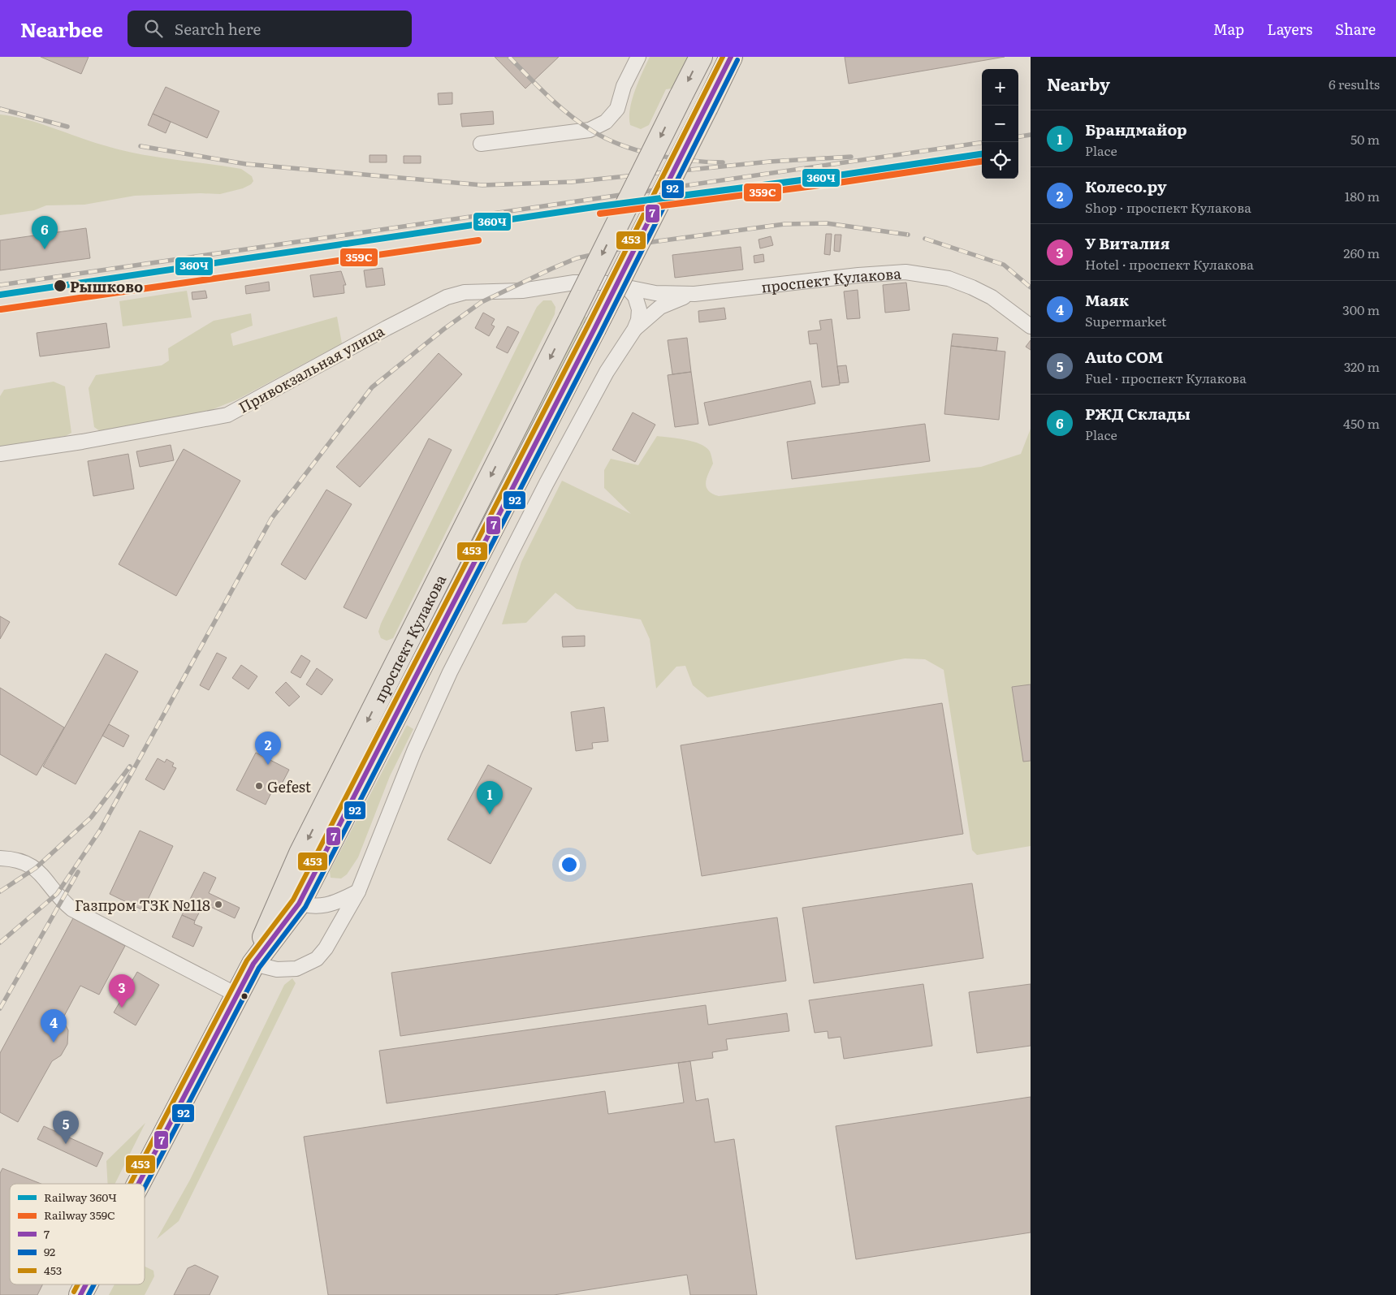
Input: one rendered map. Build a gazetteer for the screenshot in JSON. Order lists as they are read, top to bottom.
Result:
{
  "streets": {
    "main road": ["проспект Кулакова"],
    "street": ["Привокзальная улица"]
  },
  "crossings": [
    ["проспект Кулакова", "Привокзальная улица"]
  ],
  "places": ["Рышково", "Gefest", "Газпром ТЗК №118"],
  "lines": [
    "transit line 7",
    "transit line 453",
    "transit line 92",
    "rail line 360Ч",
    "rail line 359С"
  ],
  "legend": [
    "Railway 360Ч",
    "Railway 359С",
    "7",
    "92",
    "453"
  ],
  "page": {
    "header": "Nearbee",
    "search": "Search here",
    "nav": ["Map", "Layers", "Share"],
    "heading": ["Nearby", "6 results"],
    "map_buttons": ["+", "−"],
    "list": [
      {
        "mark": "1",
        "name": "Брандмайор",
        "note": "Place",
        "value": "50 m"
      },
      {
        "mark": "2",
        "name": "Колесо.ру",
        "note": "Shop · проспект Кулакова",
        "value": "180 m"
      },
      {
        "mark": "3",
        "name": "У Виталия",
        "note": "Hotel · проспект Кулакова",
        "value": "260 m"
      },
      {
        "mark": "4",
        "name": "Маяк",
        "note": "Supermarket",
        "value": "300 m"
      },
      {
        "mark": "5",
        "name": "Auto COM",
        "note": "Fuel · проспект Кулакова",
        "value": "320 m"
      },
      {
        "mark": "6",
        "name": "РЖД Склады",
        "note": "Place",
        "value": "450 m"
      }
    ],
    "pins": [
      "6",
      "2",
      "1",
      "3",
      "4",
      "5"
    ]
  }
}
